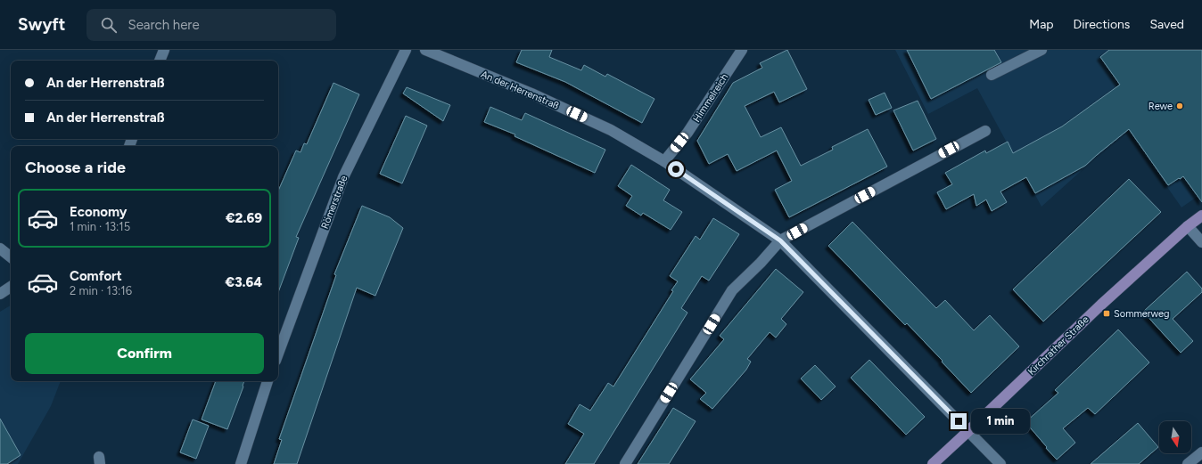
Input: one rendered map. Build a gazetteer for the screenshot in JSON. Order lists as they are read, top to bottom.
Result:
{
  "streets": {
    "main road": ["Kirchrather Straße"],
    "street": ["An der Herrenstraß", "Himmelreich", "Römerstraße"]
  },
  "crossings": [
    ["An der Herrenstraß", "Himmelreich"],
    ["An der Herrenstraß", "Kirchrather Straße"]
  ],
  "places": {
    "other": ["Rewe"],
    "transit": ["Sommerweg"]
  },
  "north": "bottom",
  "page": {
    "header": "Swyft",
    "search": "Search here",
    "nav": ["Map", "Directions", "Saved"],
    "banner": ["An der Herrenstraß", "An der Herrenstraß"],
    "heading": "Choose a ride",
    "list": [
      {
        "name": "Economy",
        "note": "1 min · 13:15",
        "value": "€2.69"
      },
      {
        "name": "Comfort",
        "note": "2 min · 13:16",
        "value": "€3.64"
      }
    ],
    "buttons": "Confirm",
    "bubble": "1 min"
  }
}
